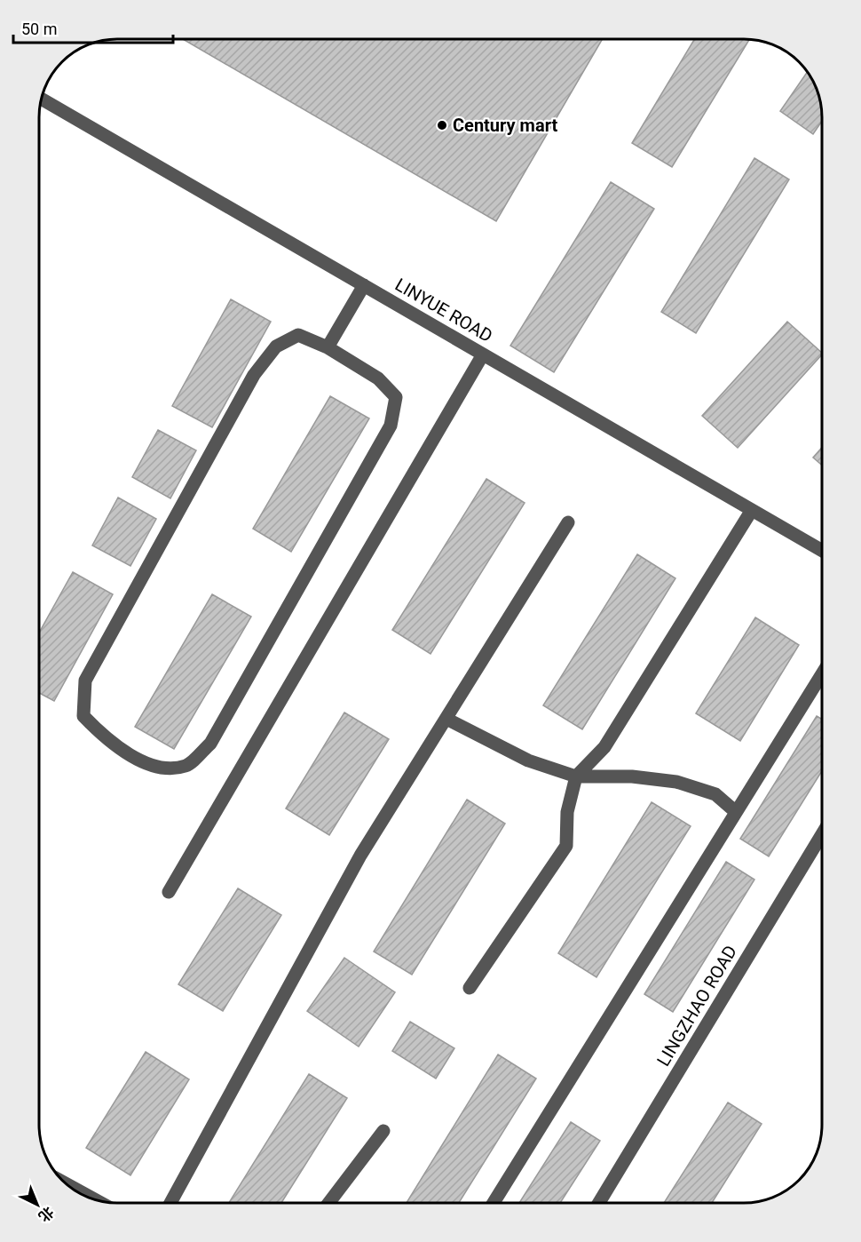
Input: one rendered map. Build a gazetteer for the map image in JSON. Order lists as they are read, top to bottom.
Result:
{
  "streets": {
    "street": ["LINYUE ROAD", "LINGZHAO ROAD"]
  },
  "places": ["Century mart"],
  "scale_bar": "50 m",
  "north": "bottom right"
}
